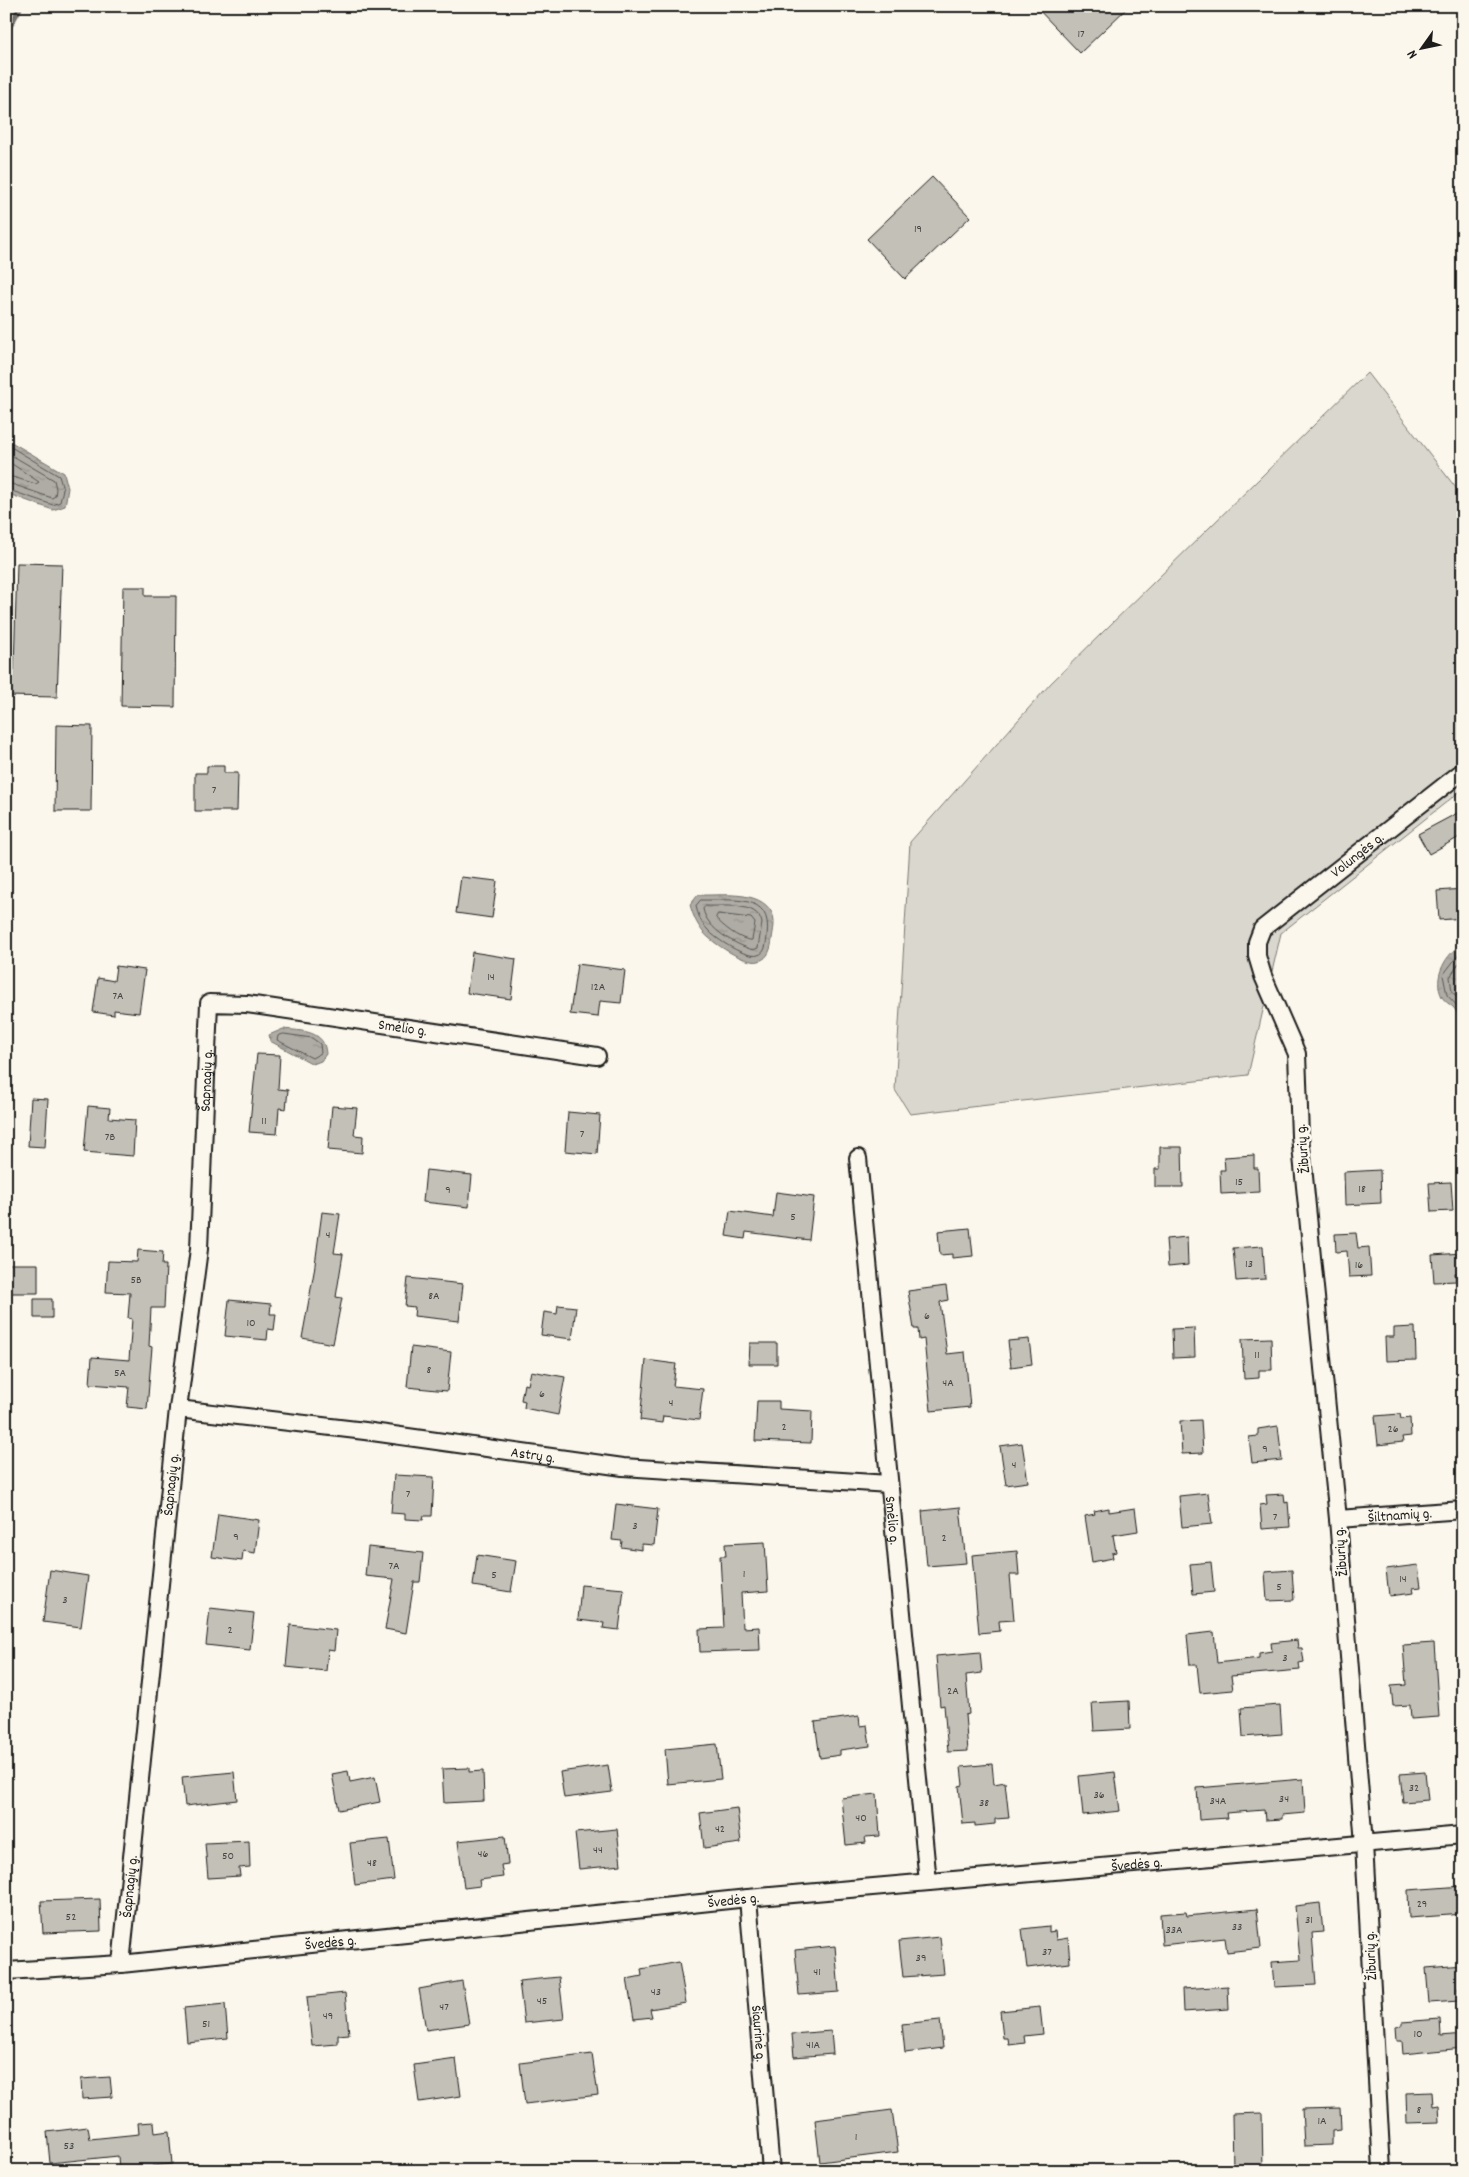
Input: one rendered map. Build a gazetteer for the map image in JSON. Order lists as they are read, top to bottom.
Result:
{
  "streets": {
    "street": [
      "Volungės g.",
      "Smėlio g.",
      "Šapnagių g.",
      "Žiburių g.",
      "Astrų g.",
      "Šiltnamių g.",
      "Švedės g.",
      "Šiaurinė g."
    ]
  },
  "crossings": [
    ["Volungės g.", "Žiburių g."],
    ["Smėlio g.", "Šapnagių g."],
    ["Smėlio g.", "Astrų g."],
    ["Smėlio g.", "Švedės g."],
    ["Šapnagių g.", "Astrų g."],
    ["Šapnagių g.", "Švedės g."],
    ["Žiburių g.", "Šiltnamių g."],
    ["Žiburių g.", "Švedės g."],
    ["Švedės g.", "Šiaurinė g."]
  ],
  "house_numbers": [
    "17",
    "19",
    "7",
    "14",
    "12A",
    "7A",
    "11",
    "7",
    "7B",
    "15",
    "18",
    "9",
    "5",
    "4",
    "13",
    "16",
    "5B",
    "8A",
    "6",
    "10",
    "11",
    "8",
    "5A",
    "4A",
    "6",
    "4",
    "2",
    "26",
    "9",
    "4",
    "7",
    "7",
    "3",
    "9",
    "2",
    "7A",
    "1",
    "5",
    "14",
    "5",
    "3",
    "2",
    "3",
    "2A",
    "32",
    "36",
    "34",
    "34A",
    "38",
    "40",
    "42",
    "44",
    "46",
    "50",
    "48",
    "29",
    "52",
    "31",
    "33",
    "33A",
    "37",
    "39",
    "41",
    "43",
    "45",
    "47",
    "49",
    "51",
    "10",
    "41A",
    "8",
    "1A",
    "1",
    "53"
  ],
  "north": "bottom left"
}
